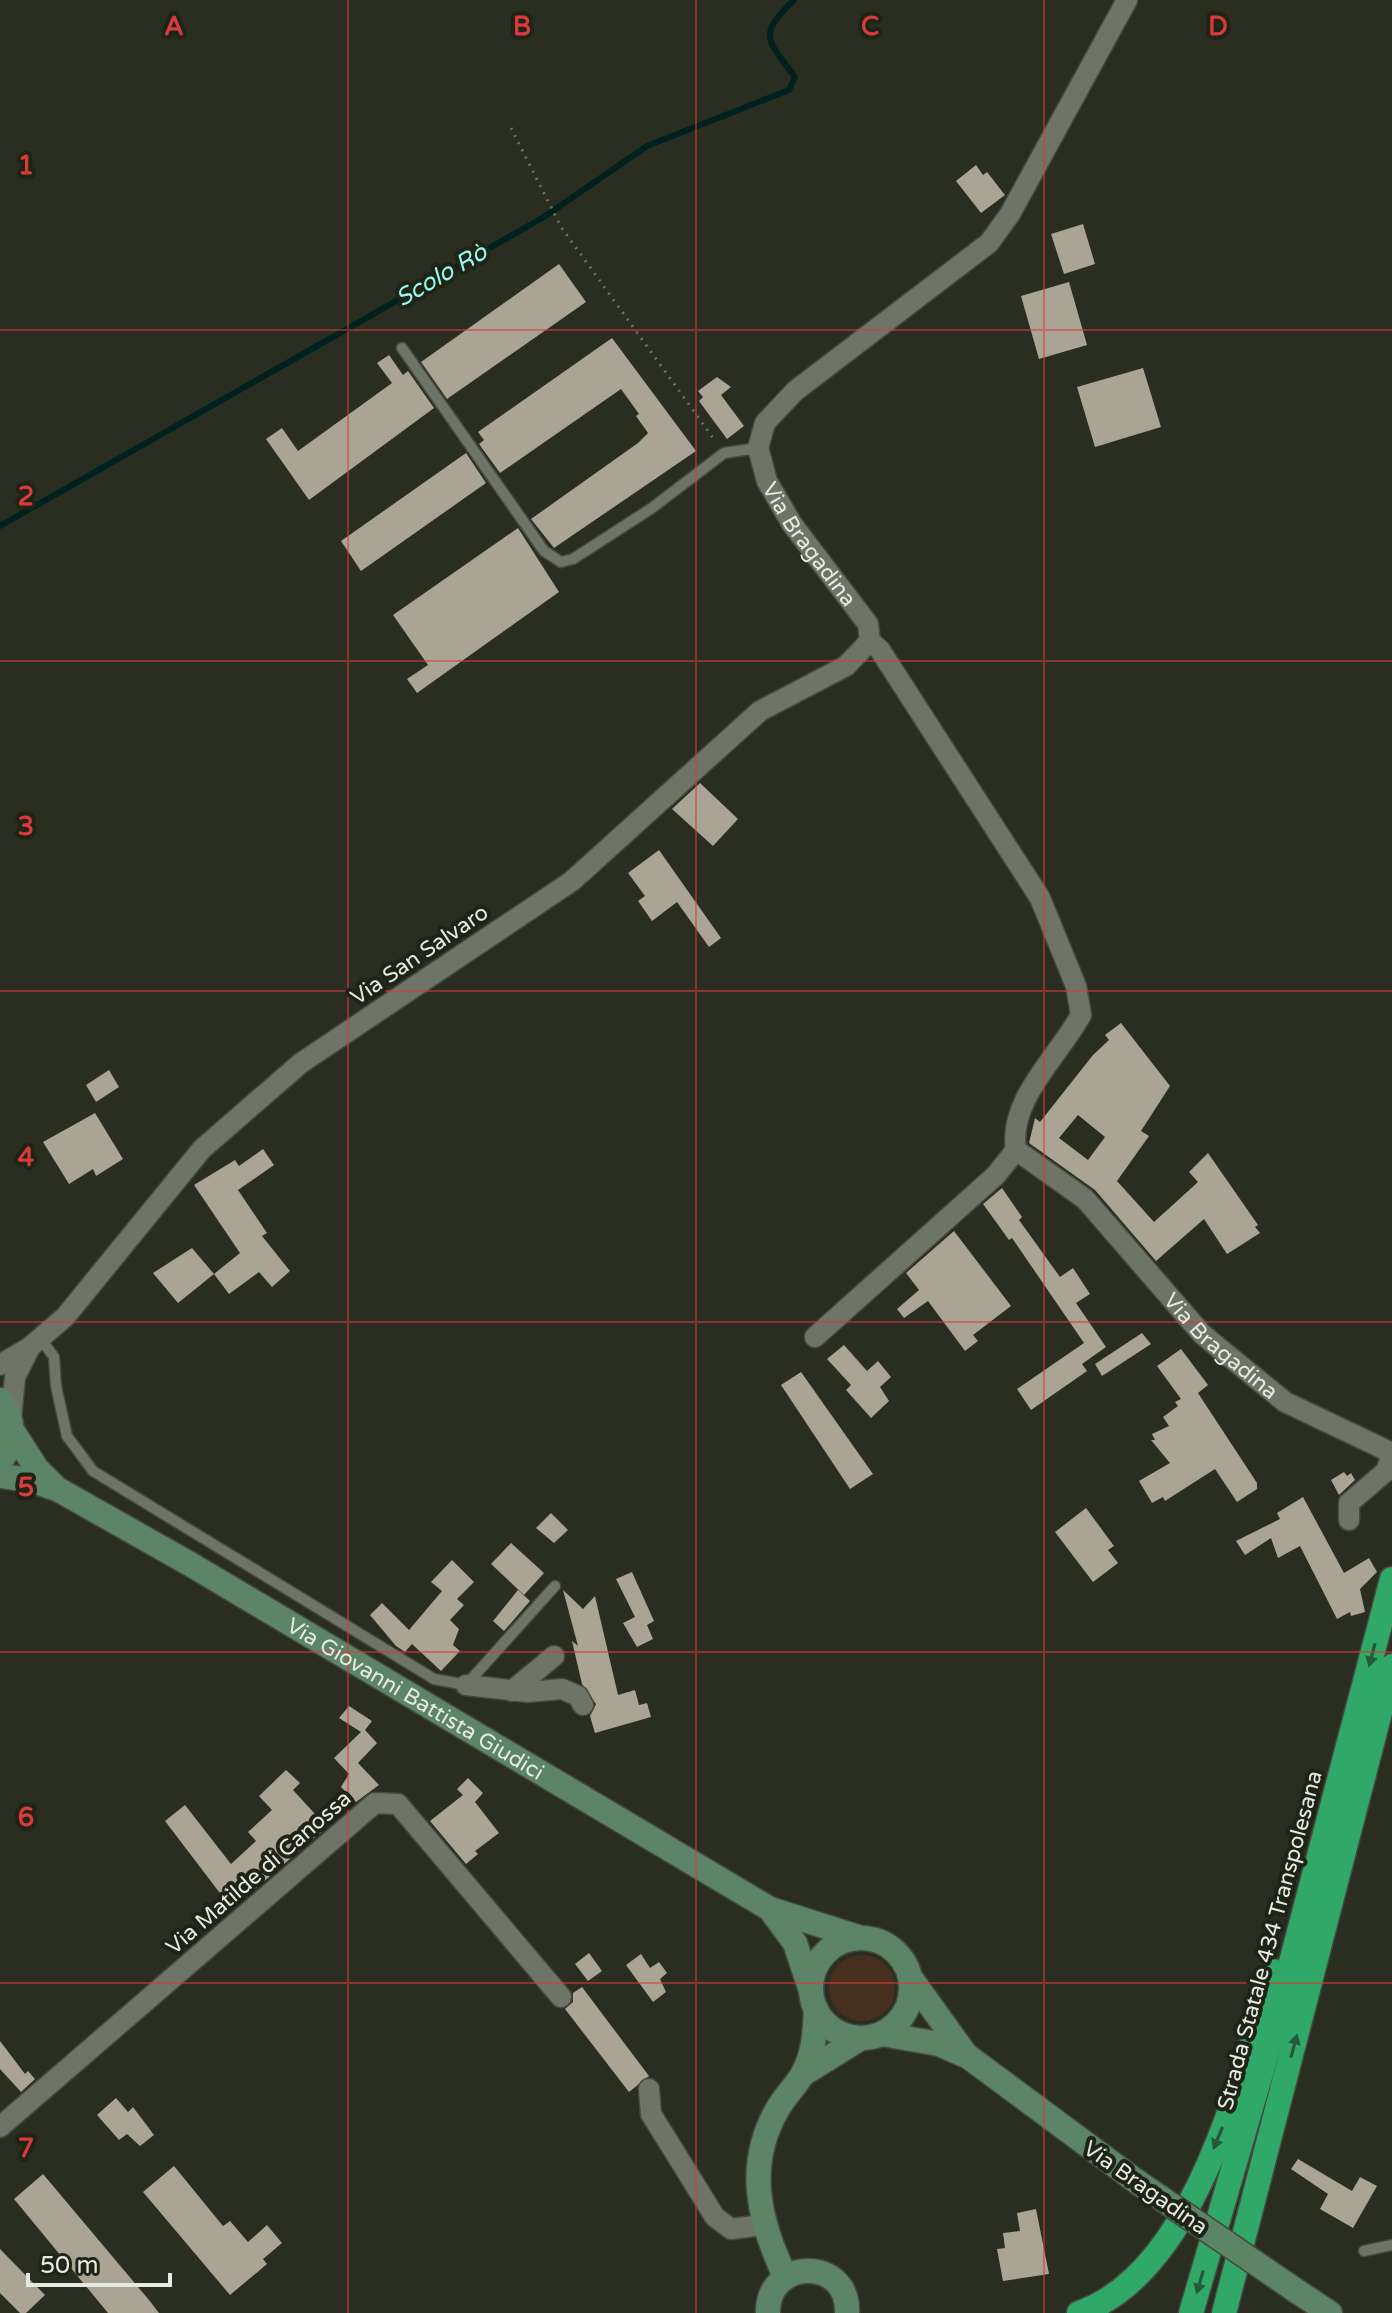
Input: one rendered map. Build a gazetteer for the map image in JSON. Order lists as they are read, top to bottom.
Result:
{
  "streets": {
    "highway": ["Strada Statale 434 Transpolesana"],
    "main road": ["Via Bragadina", "Via Giovanni Battista Giudici"],
    "street": ["Via San Salvaro", "Via Matilde di Canossa"]
  },
  "crossings": [
    ["Via Bragadina", "Via San Salvaro"],
    ["Via Bragadina", "Via Giovanni Battista Giudici"],
    ["Via San Salvaro", "Via Giovanni Battista Giudici"]
  ],
  "water": ["Scolo Rò"],
  "scale_bar": "50 m",
  "grid": {
    "columns": [
      "A",
      "B",
      "C",
      "D"
    ],
    "rows": [
      "1",
      "2",
      "3",
      "4",
      "5",
      "6",
      "7"
    ]
  }
}
